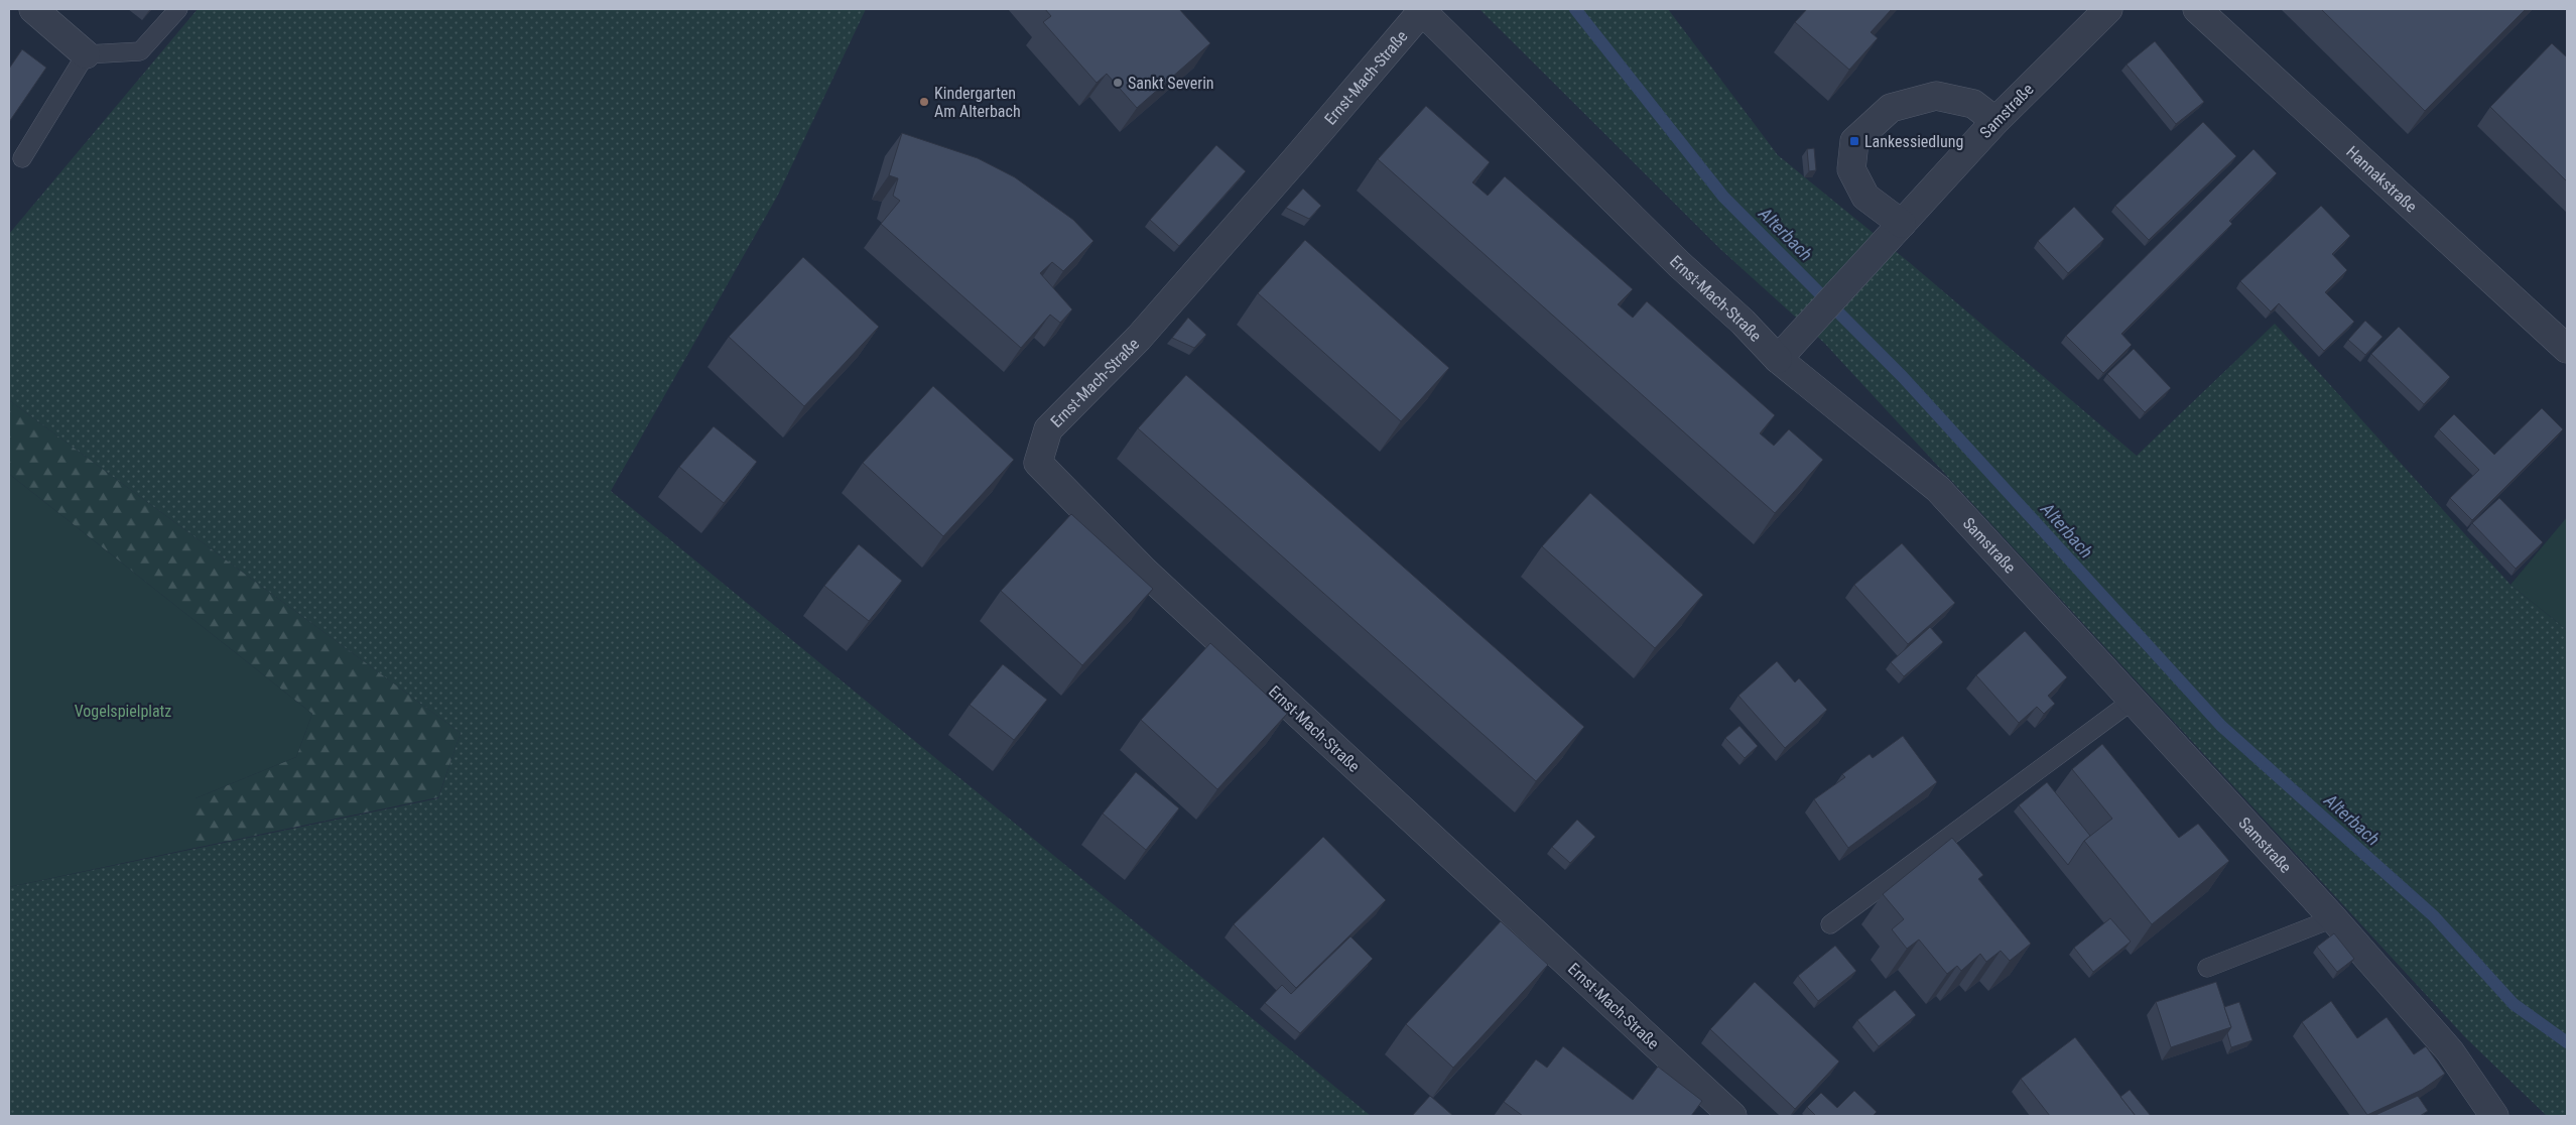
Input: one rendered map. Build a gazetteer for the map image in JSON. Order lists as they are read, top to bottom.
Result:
{
  "streets": {
    "street": ["Ernst-Mach-Straße", "Samstraße", "Hannakstraße"]
  },
  "crossings": [
    ["Ernst-Mach-Straße", "Samstraße"]
  ],
  "water": ["Alterbach"],
  "parks": ["Vogelspielplatz"],
  "places": {
    "other": ["Sankt Severin", "Kindergarten Am Alterbach"],
    "transit": ["Lankessiedlung"]
  }
}
